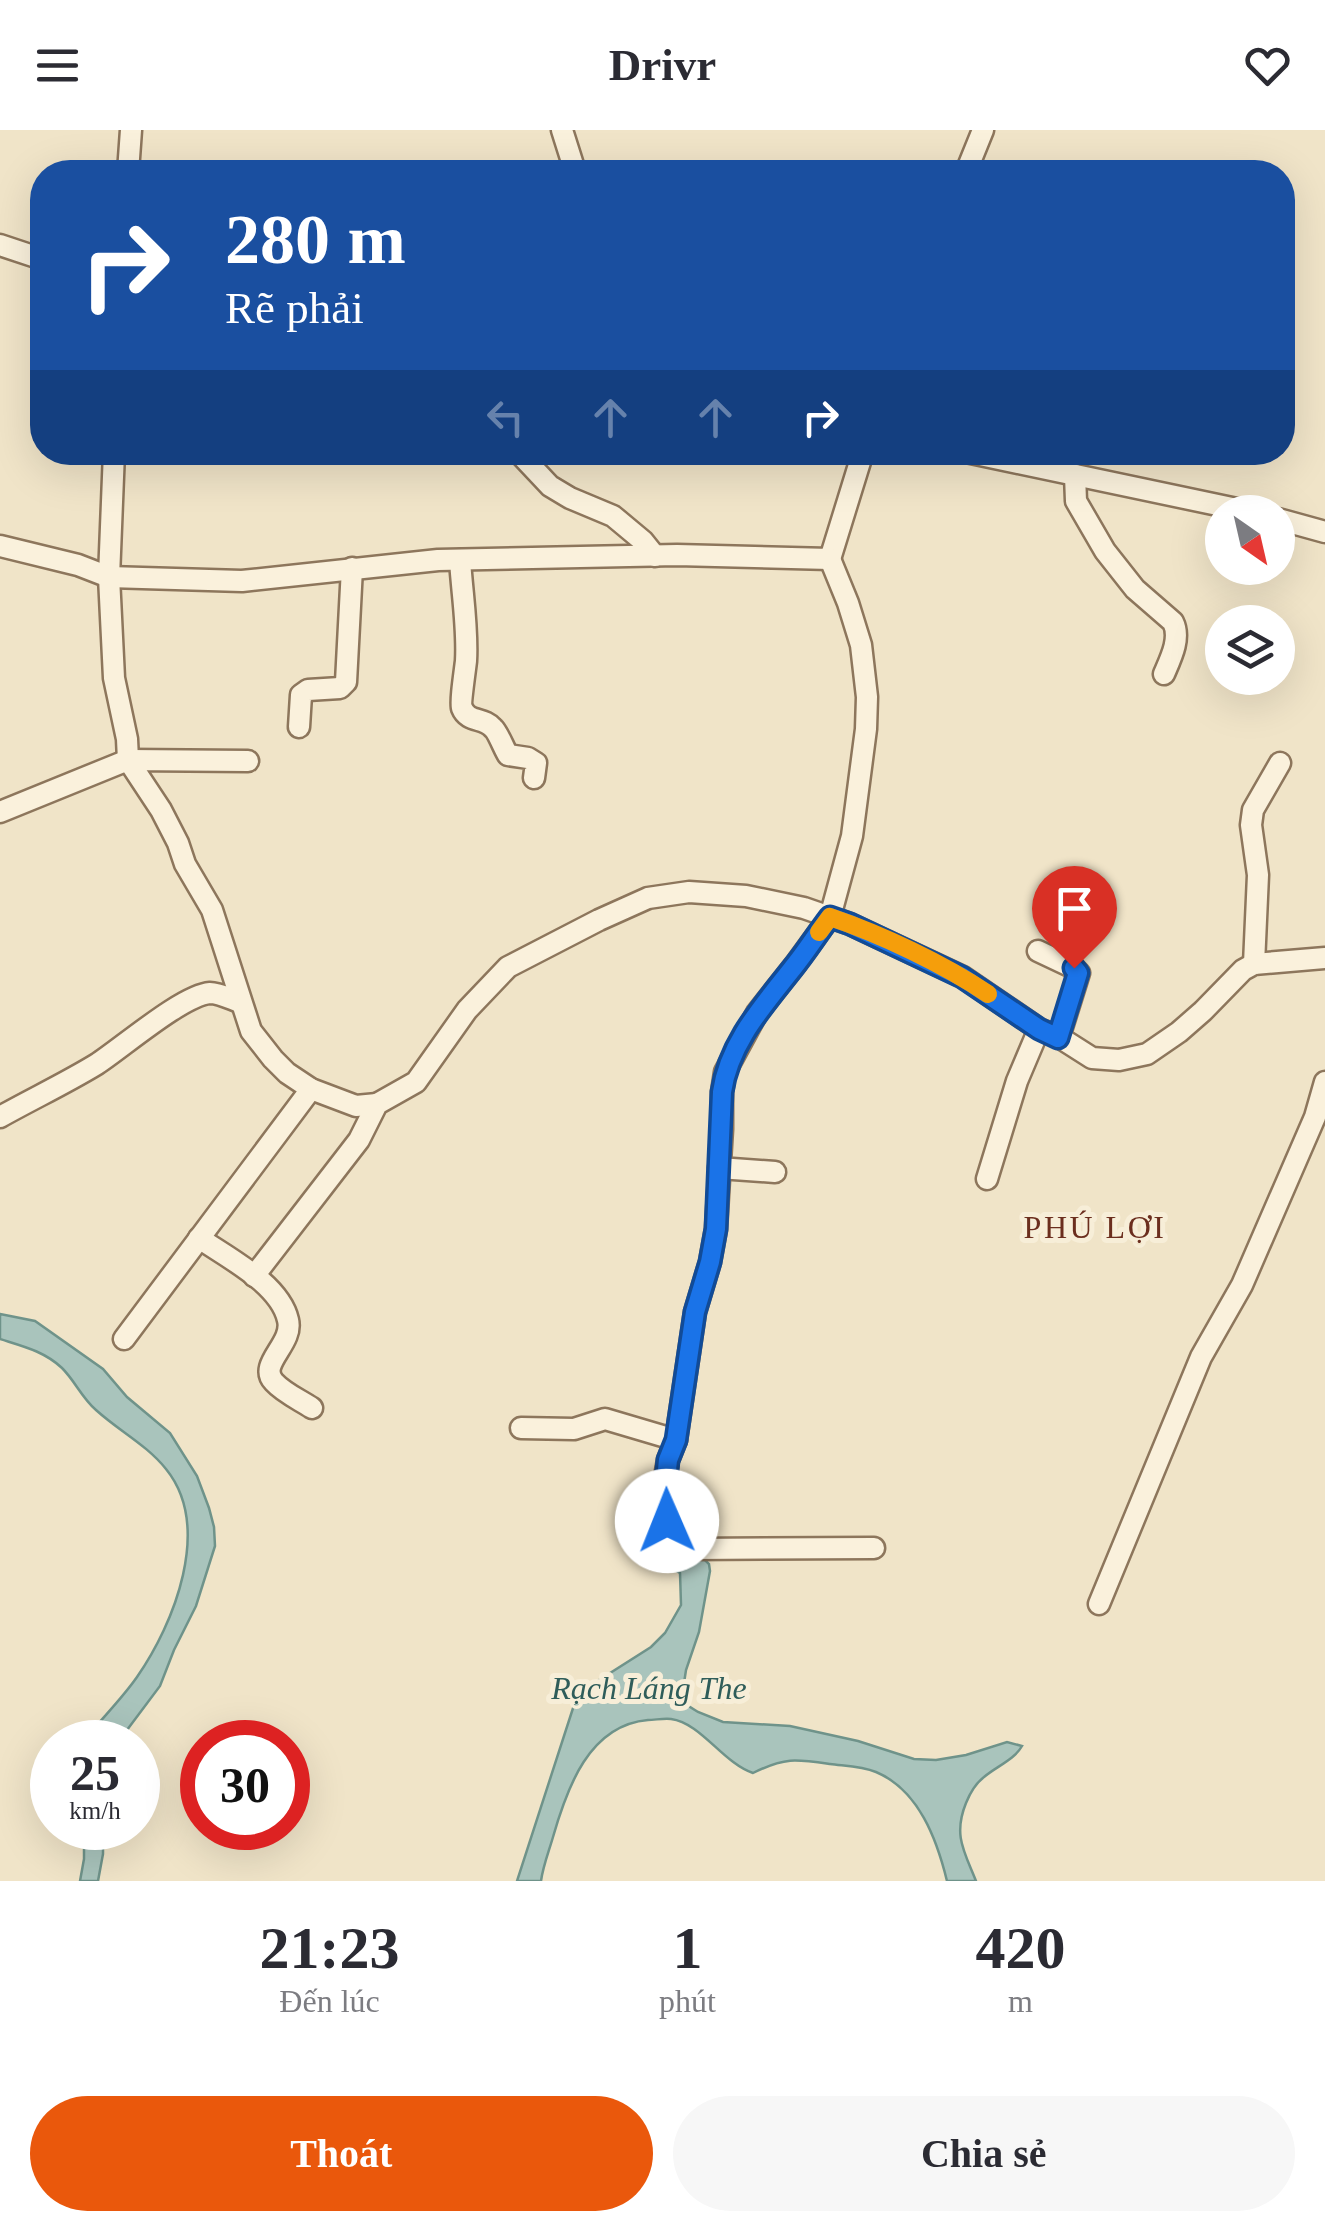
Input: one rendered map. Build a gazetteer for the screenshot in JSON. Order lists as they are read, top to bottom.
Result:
{
  "districts": ["PHÚ LỢI"],
  "water": ["Rạch Láng The"],
  "north": "bottom right",
  "page": {
    "header": "Drivr",
    "turn": ["280 m", "Rẽ phải"],
    "speed": "25 km/h",
    "limit": "30",
    "eta": [
      "21:23",
      "Đến lúc",
      "1",
      "phút",
      "420",
      "m"
    ],
    "buttons": ["Thoát", "Chia sẻ"]
  }
}
